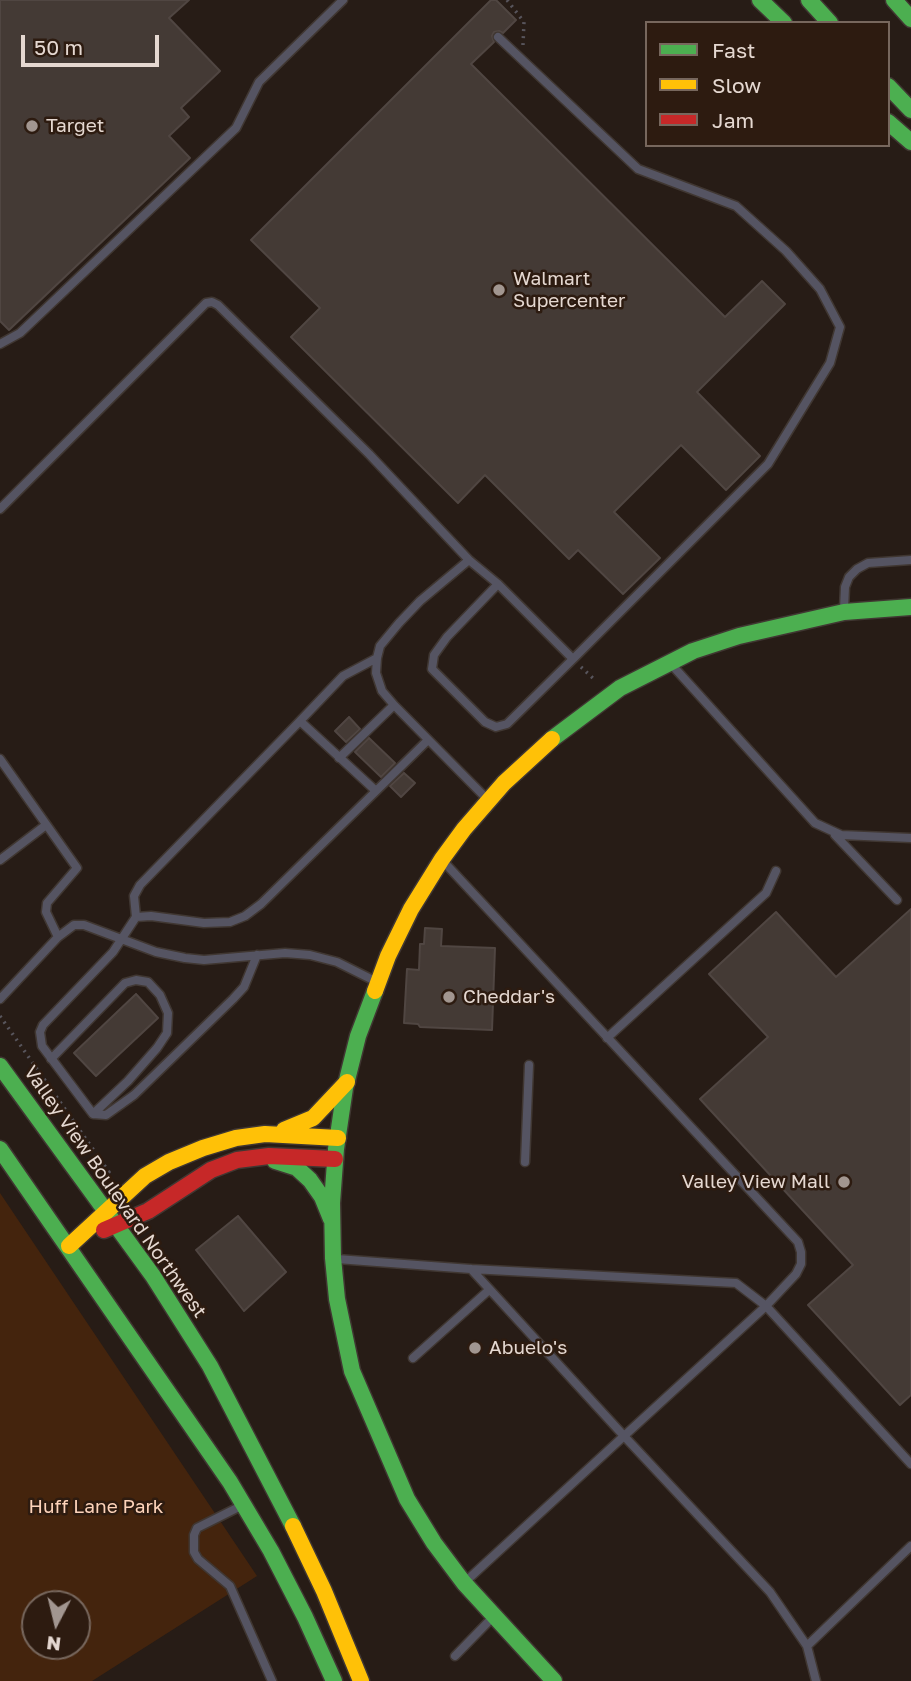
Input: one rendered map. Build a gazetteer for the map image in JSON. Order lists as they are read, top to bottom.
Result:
{
  "streets": {
    "main road": ["Valley View Boulevard Northwest"]
  },
  "parks": ["Huff Lane Park"],
  "places": [
    "Target",
    "Walmart Supercenter",
    "Cheddar's",
    "Valley View Mall",
    "Abuelo's"
  ],
  "legend": ["Fast", "Slow", "Jam"],
  "scale_bar": "50 m",
  "north": "bottom"
}
